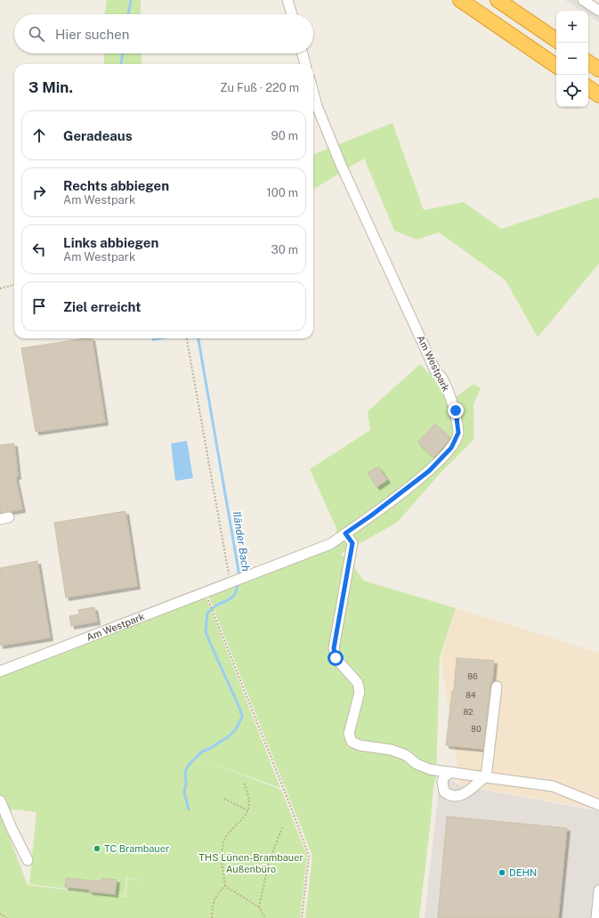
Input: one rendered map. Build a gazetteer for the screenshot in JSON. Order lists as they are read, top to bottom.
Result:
{
  "streets": {
    "lane": ["Am Westpark"]
  },
  "water": ["Iländer Bach"],
  "parks": ["THS Lünen-Brambauer Außenbüro"],
  "places": ["TC Brambauer", "DEHN"],
  "house_numbers": [
    "86",
    "84",
    "82",
    "80"
  ],
  "page": {
    "map_buttons": ["+", "−"],
    "search": "Hier suchen",
    "heading": ["3 Min.", "Zu Fuß · 220 m"],
    "list": [
      ["Geradeaus", "90 m"],
      ["Rechts abbiegen", "Am Westpark", "100 m"],
      ["Links abbiegen", "Am Westpark", "30 m"],
      "Ziel erreicht"
    ]
  }
}
